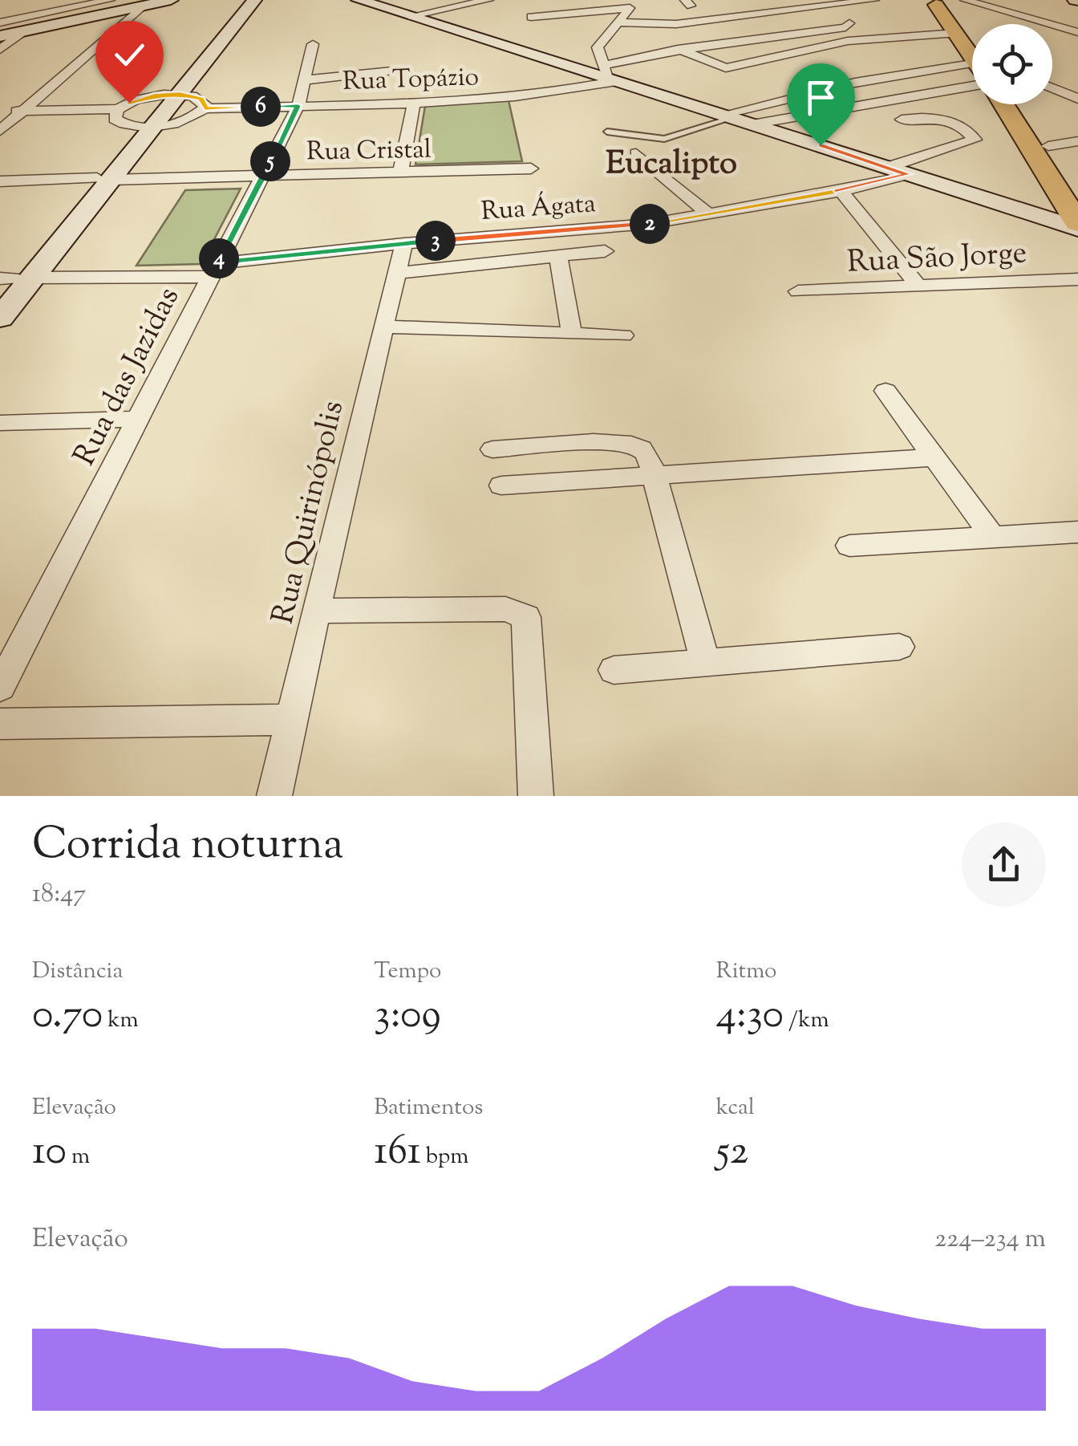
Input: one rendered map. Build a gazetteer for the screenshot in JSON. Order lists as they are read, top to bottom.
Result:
{
  "streets": {
    "street": [
      "Rua Topázio",
      "Rua Cristal",
      "Rua Ágata",
      "Rua São Jorge",
      "Rua das Jazidas",
      "Rua Quirinópolis"
    ]
  },
  "crossings": [
    ["Rua Topázio", "Rua das Jazidas"],
    ["Rua Cristal", "Rua das Jazidas"],
    ["Rua Ágata", "Rua das Jazidas"],
    ["Rua Ágata", "Rua Quirinópolis"]
  ],
  "districts": ["Eucalipto"],
  "page": {
    "pins": [
      "6",
      "5",
      "2",
      "3",
      "4"
    ],
    "heading": ["Corrida noturna", "18:47"],
    "stats": [
      ["Distância", "0.70 km"],
      ["Tempo", "3:09"],
      ["Ritmo", "4:30 /km"],
      ["Elevação", "10 m"],
      ["Batimentos", "161 bpm"],
      ["kcal", "52"]
    ],
    "chart": ["Elevação", "224–234 m"]
  }
}
